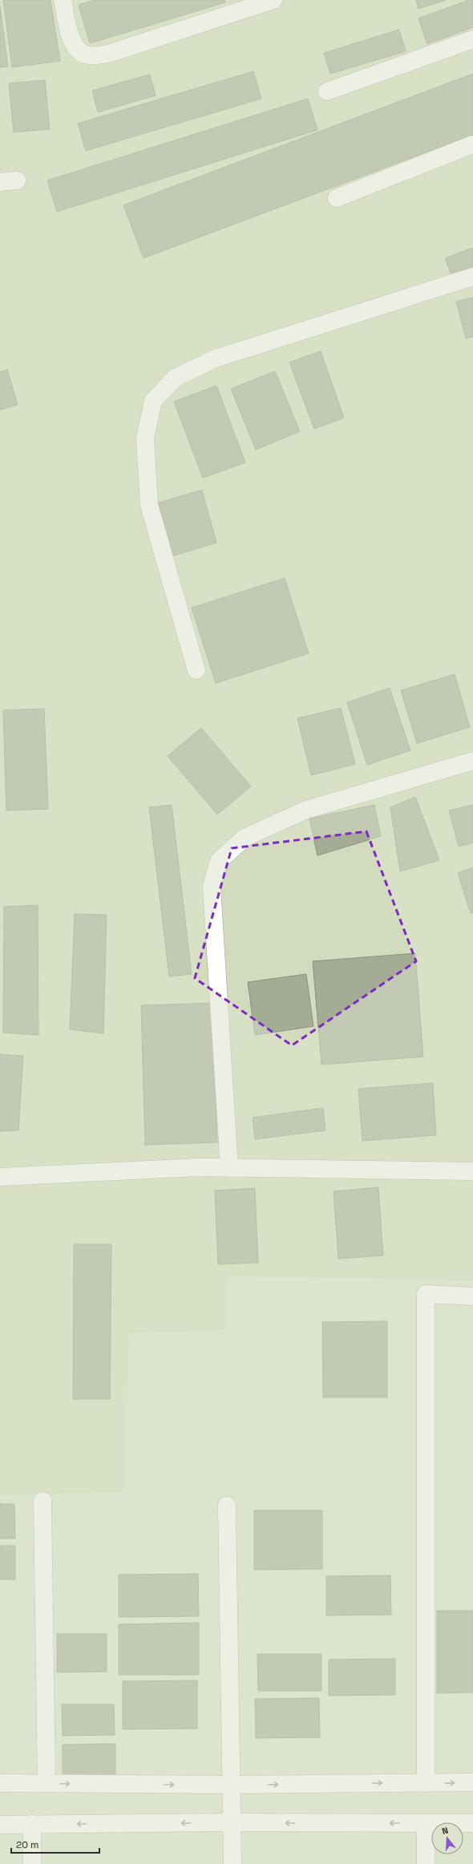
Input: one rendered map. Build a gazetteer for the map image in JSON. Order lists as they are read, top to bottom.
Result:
{
  "scale_bar": "20 m",
  "north": "top"
}
